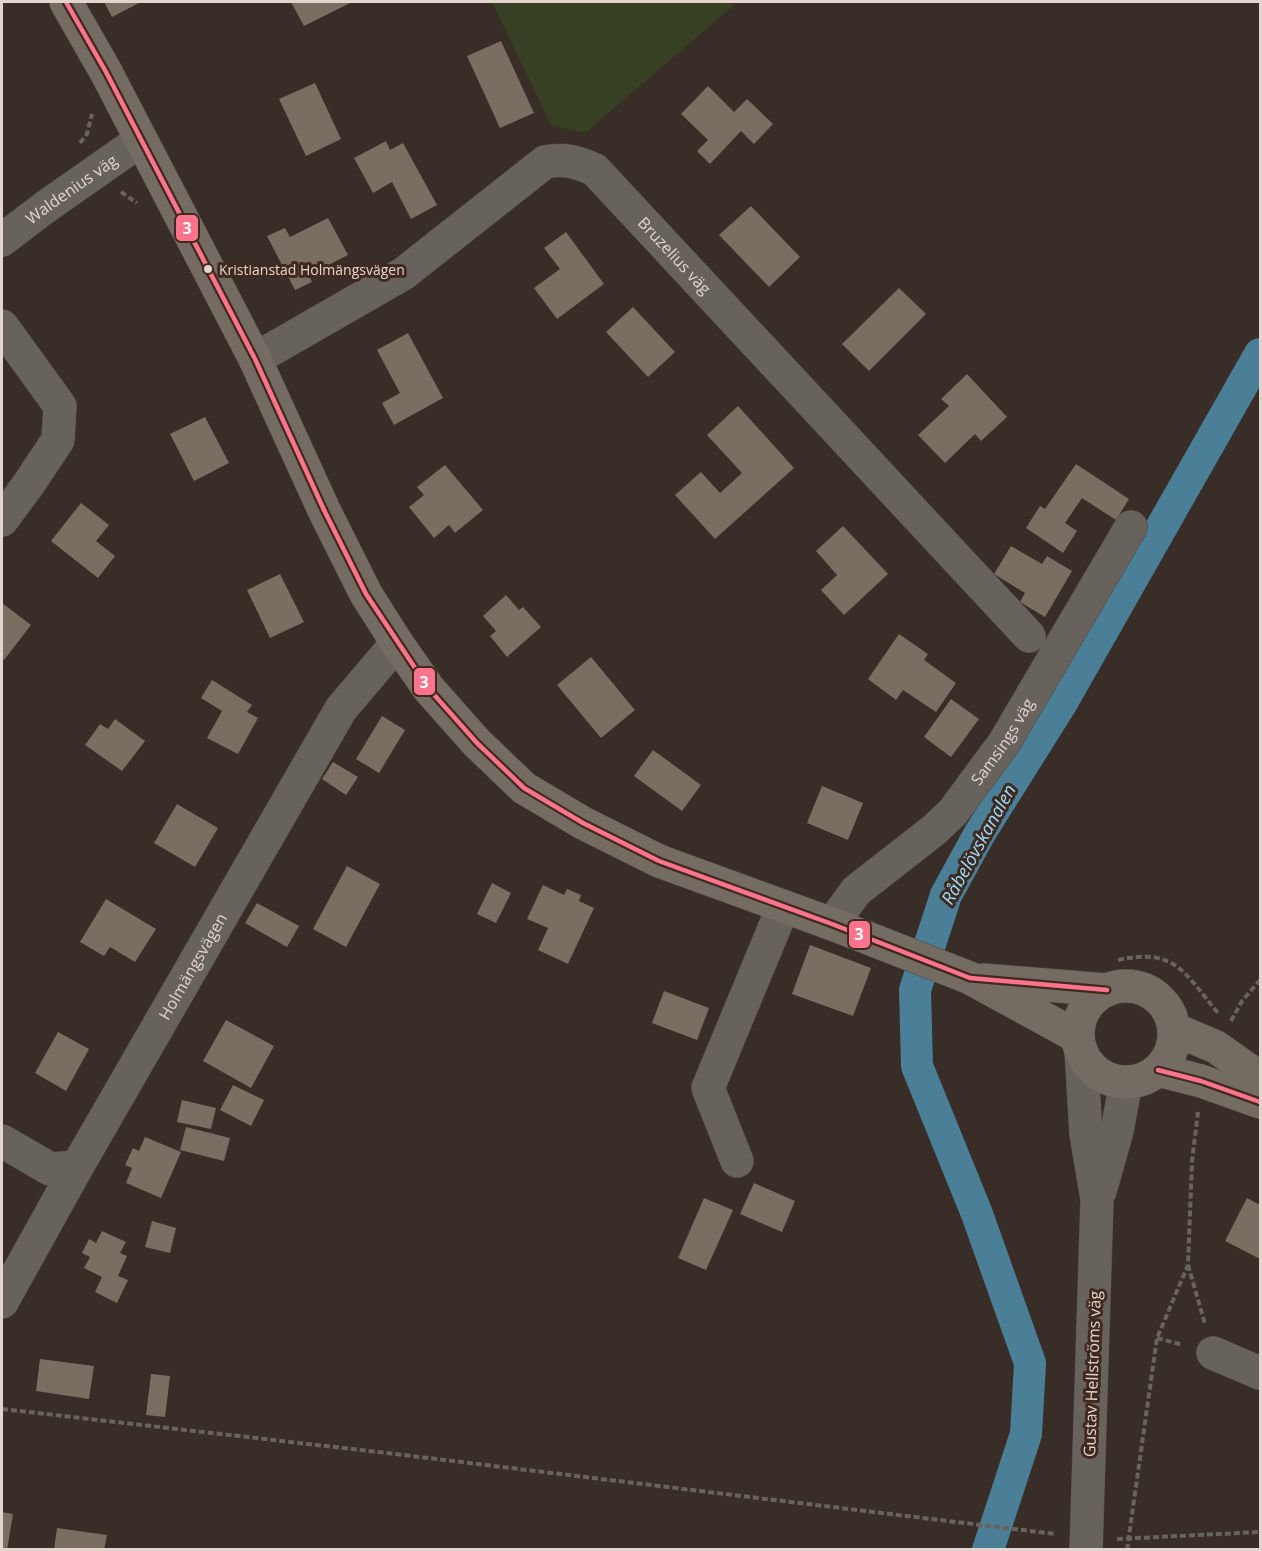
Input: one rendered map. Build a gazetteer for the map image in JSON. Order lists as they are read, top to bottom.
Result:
{
  "streets": {
    "street": [
      "Waldenius väg",
      "Bruzelius väg",
      "Samsings väg",
      "Holmängsvägen",
      "Gustav Hellströms väg"
    ]
  },
  "water": ["Råbelövskanalen"],
  "places": ["Kristianstad Holmängsvägen"],
  "lines": ["transit line 3"]
}
